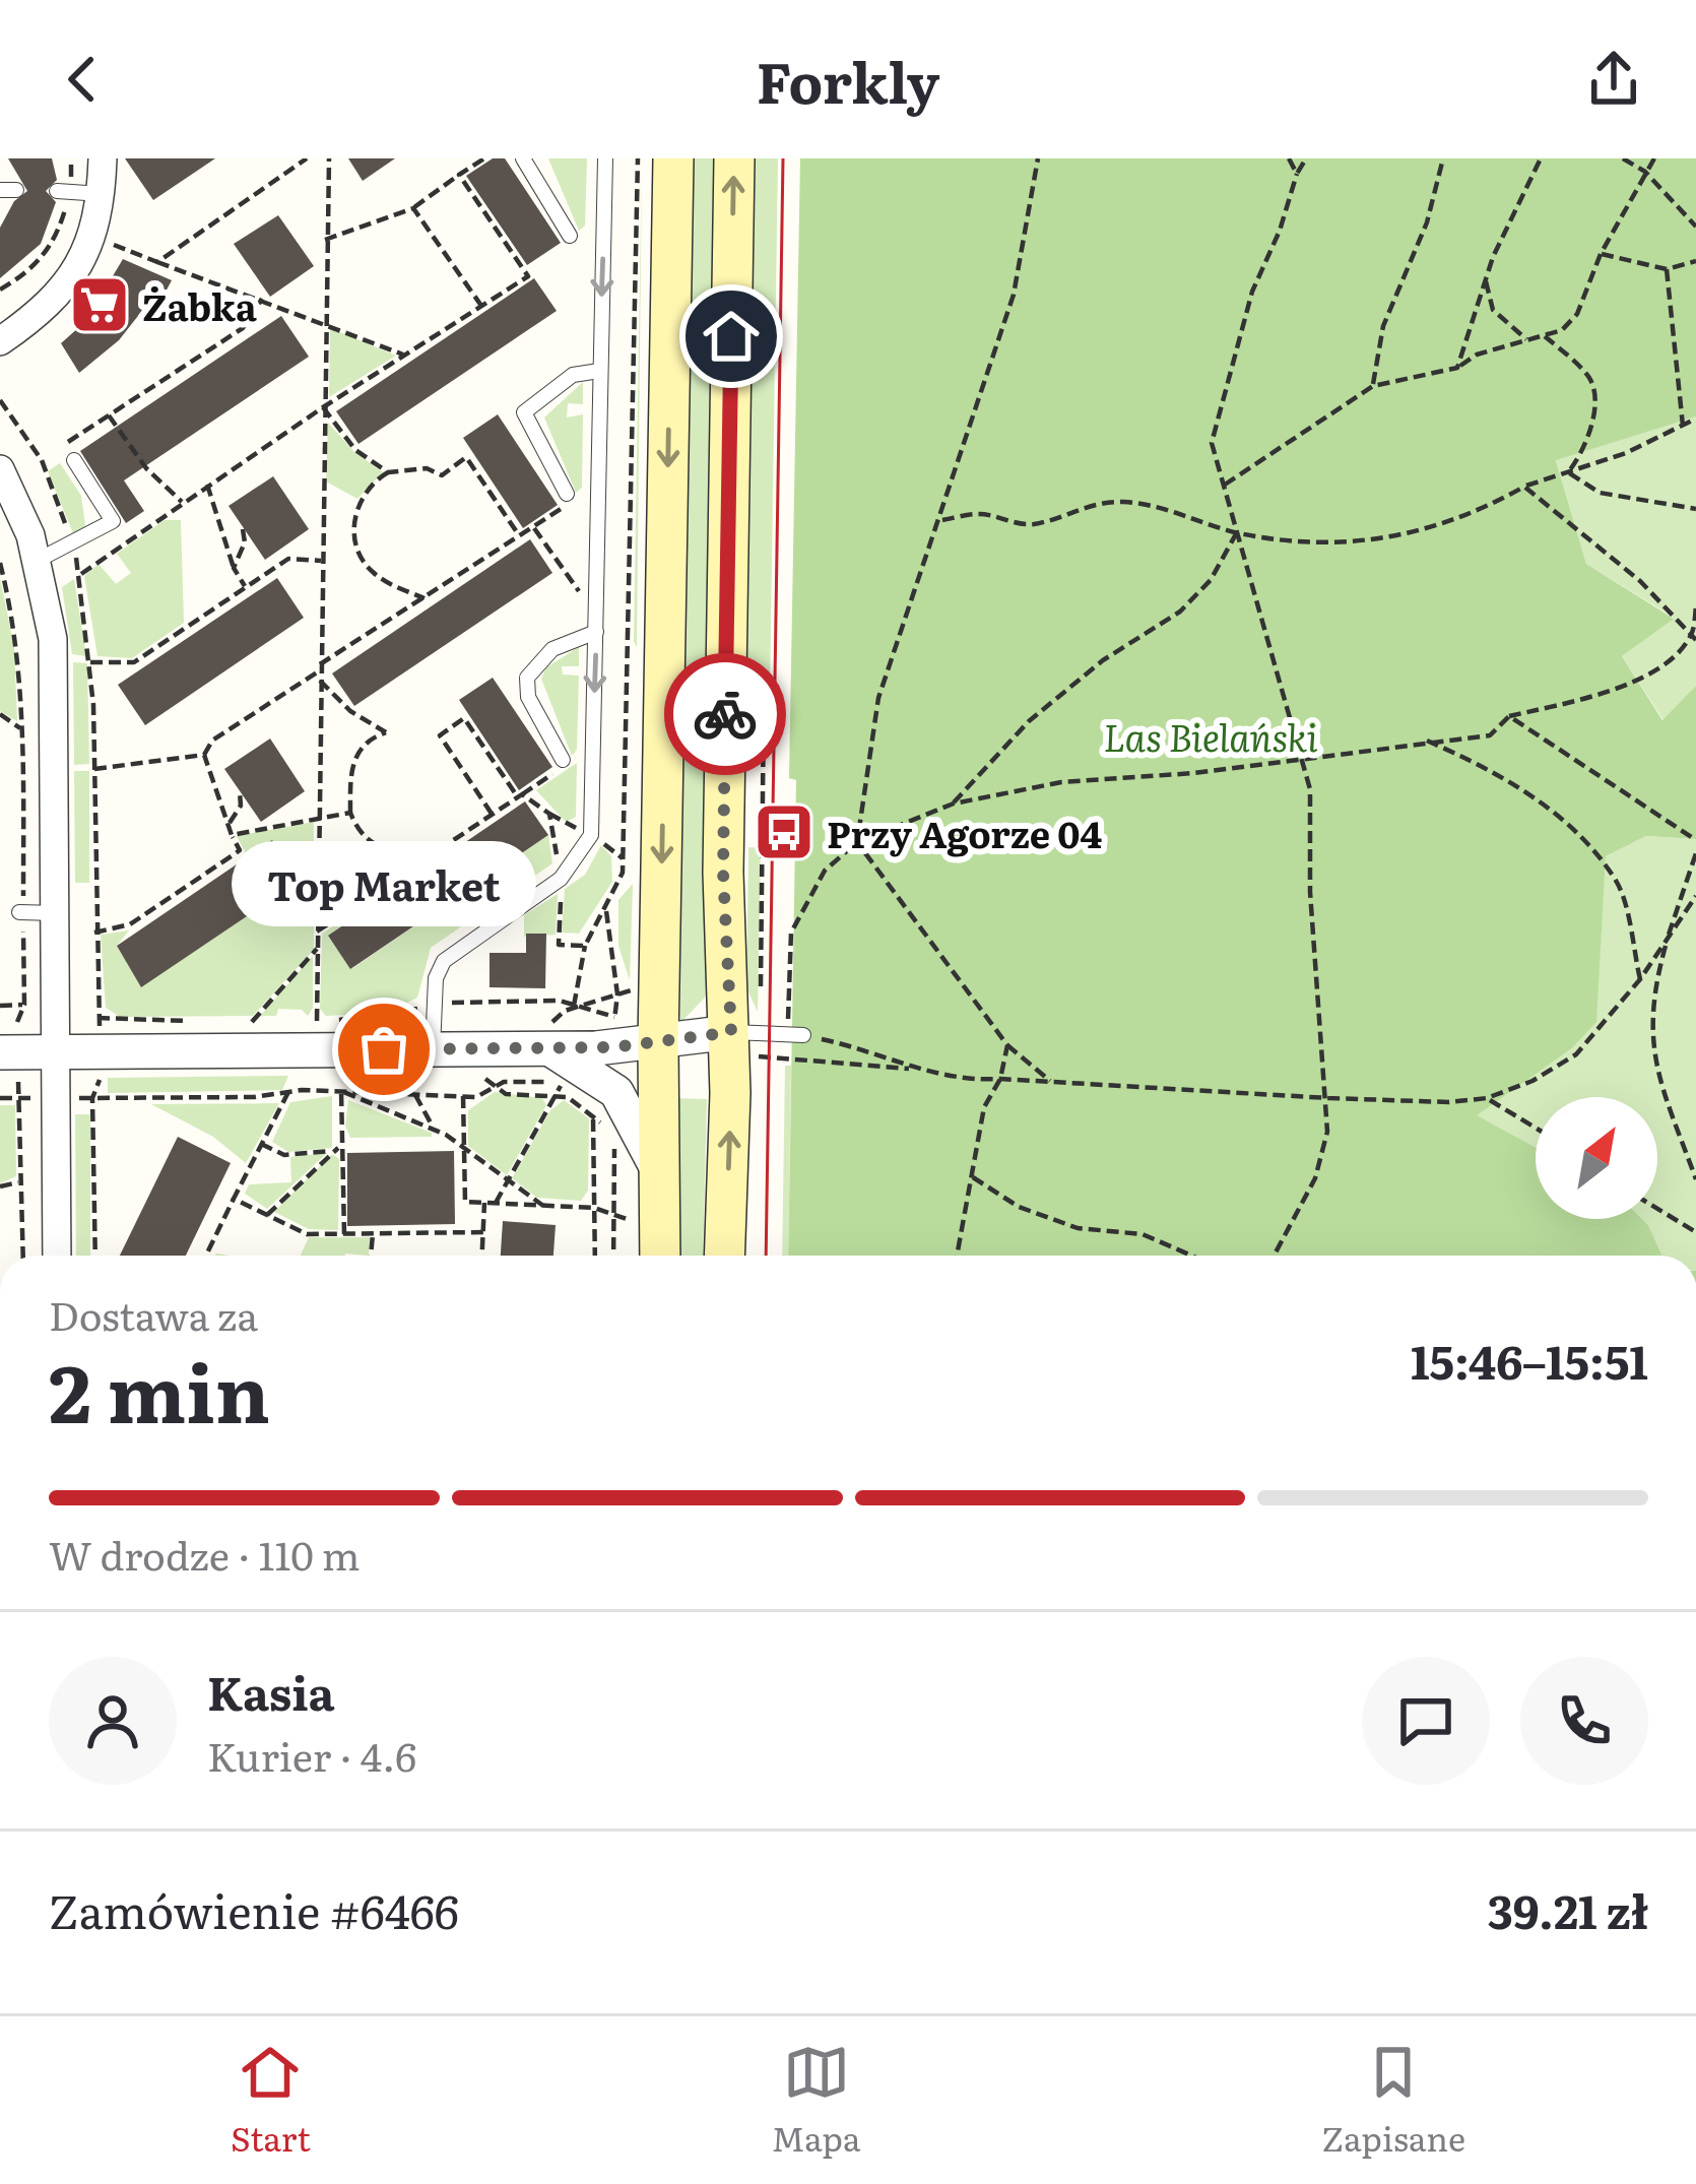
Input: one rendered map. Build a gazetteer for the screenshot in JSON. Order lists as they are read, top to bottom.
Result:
{
  "parks": ["Las Bielański"],
  "places": {
    "supermarket": ["Żabka"],
    "bus stop": ["Przy Agorze 04"],
    "other": ["Top Market"]
  },
  "north": "top right",
  "page": {
    "header": "Forkly",
    "bubble": "Top Market",
    "heading": ["2 min", "Dostawa za", "15:46–15:51"],
    "panel": [
      "Kasia",
      "Kurier · 4.6",
      "Zamówienie #6466",
      "39.21 zł"
    ],
    "bar": "W drodze · 110 m",
    "tabs": ["Start", "Mapa", "Zapisane"]
  }
}
